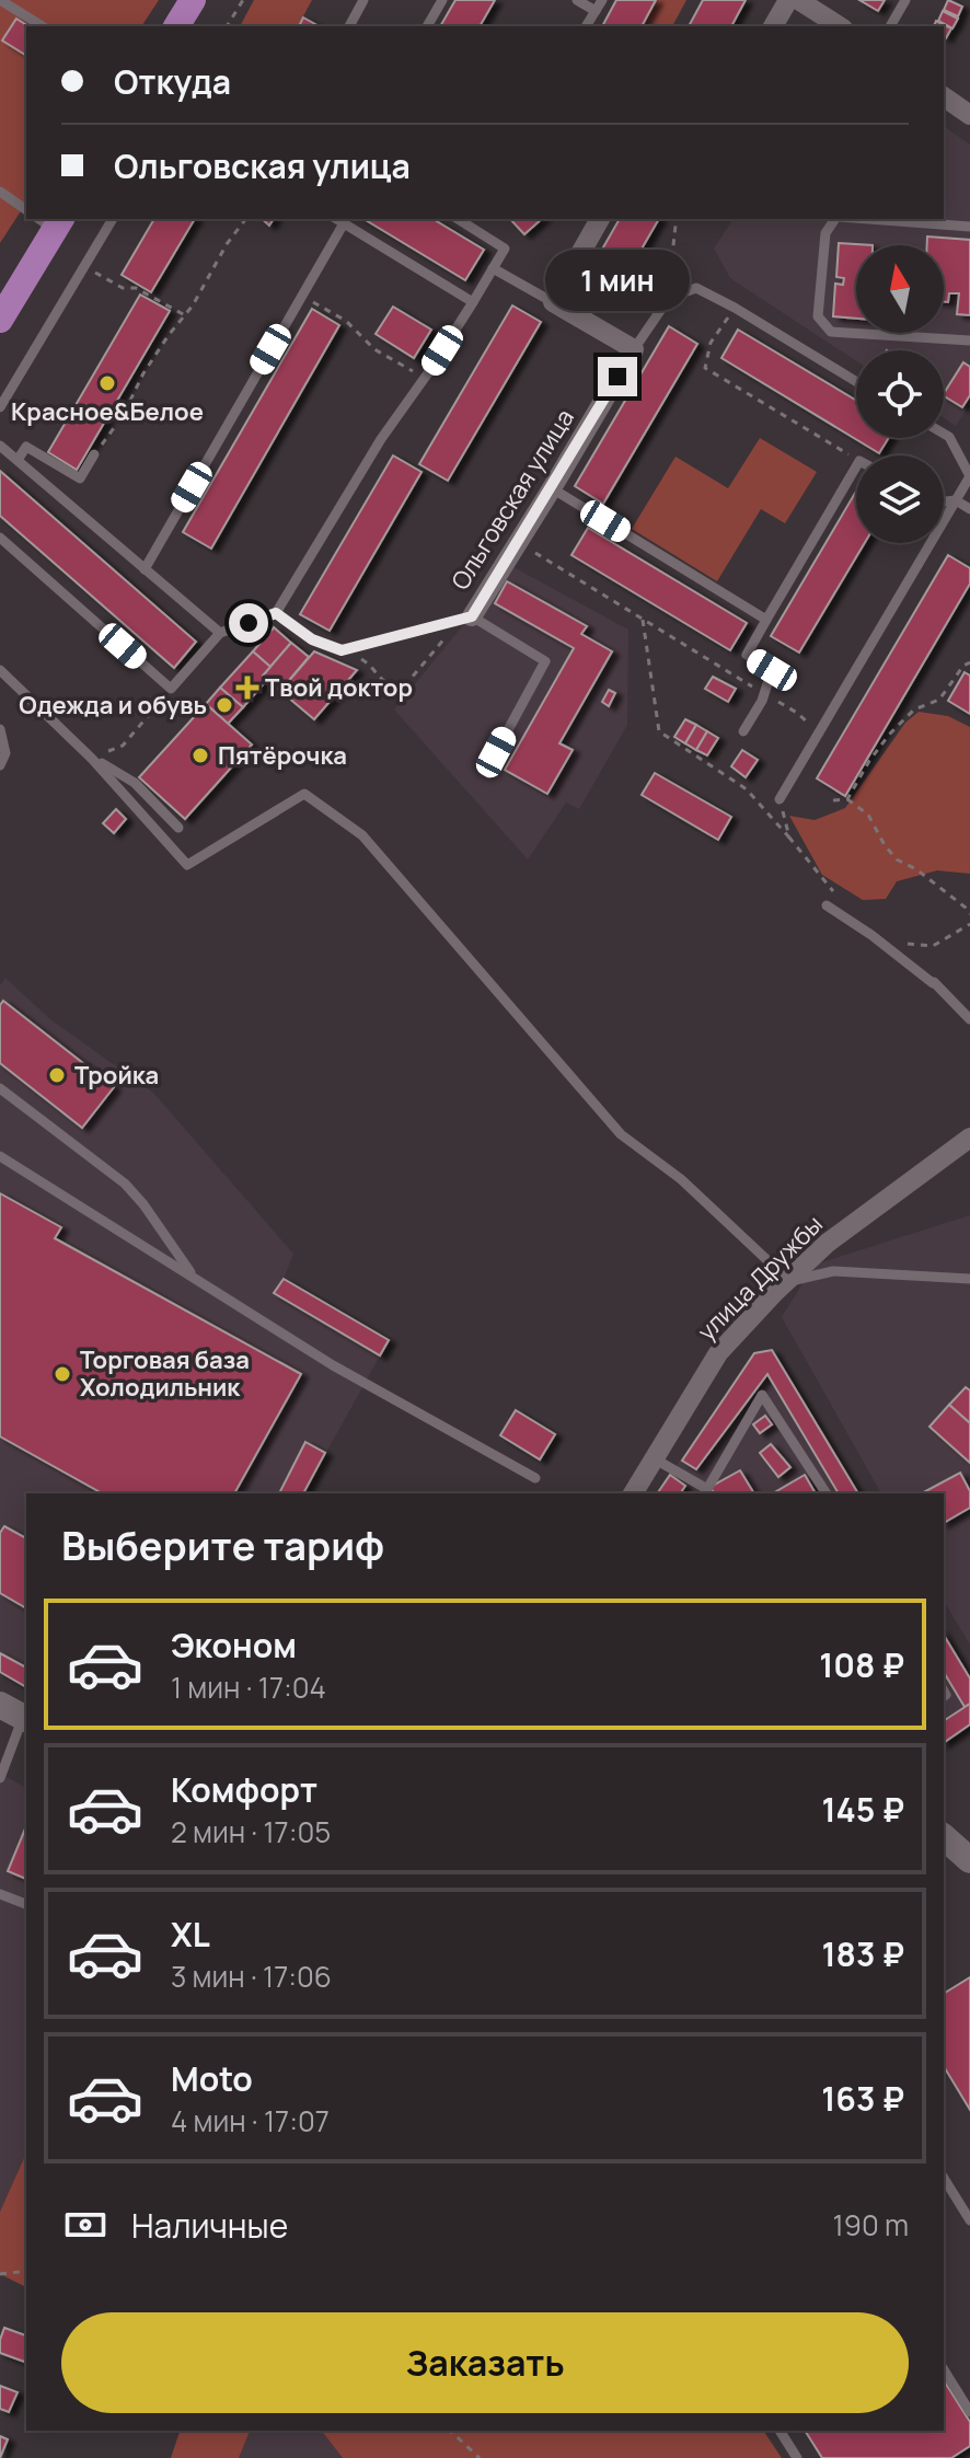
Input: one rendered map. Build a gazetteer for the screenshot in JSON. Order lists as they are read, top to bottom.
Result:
{
  "streets": {
    "street": ["Ольговская улица", "улица Дружбы"]
  },
  "places": {
    "other": [
      "Красное&Белое",
      "Одежда и обувь",
      "Пятёрочка",
      "Тройка",
      "Торговая база Холодильник"
    ],
    "health": ["Твой доктор"]
  },
  "north": "top",
  "page": {
    "banner": ["Откуда", "Ольговская улица"],
    "bubble": "1 мин",
    "heading": "Выберите тариф",
    "list": [
      {
        "name": "Эконом",
        "note": "1 мин · 17:04",
        "value": "108 ₽"
      },
      {
        "name": "Комфорт",
        "note": "2 мин · 17:05",
        "value": "145 ₽"
      },
      {
        "name": "XL",
        "note": "3 мин · 17:06",
        "value": "183 ₽"
      },
      {
        "name": "Moto",
        "note": "4 мин · 17:07",
        "value": "163 ₽"
      }
    ],
    "pay": ["Наличные", "190 m"],
    "buttons": "Заказать"
  }
}
